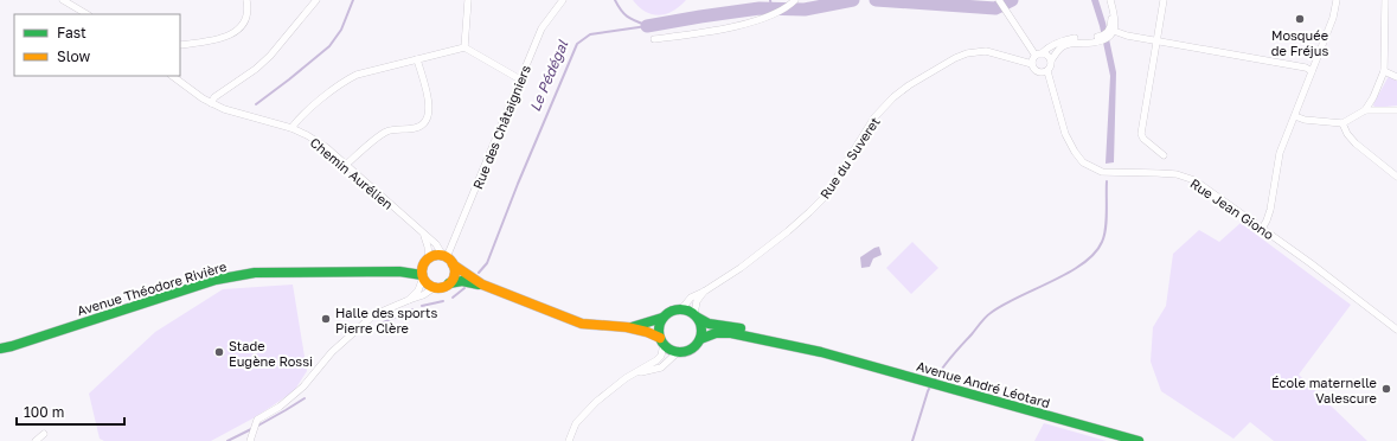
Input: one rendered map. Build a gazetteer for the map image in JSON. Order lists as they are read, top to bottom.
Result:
{
  "streets": {
    "main road": ["Avenue Théodore Rivière", "Avenue André Léotard"],
    "street": [
      "Rue des Châtaigniers",
      "Rue du Suveret",
      "Chemin Aurélien",
      "Rue Jean Giono"
    ]
  },
  "crossings": [
    ["Rue des Châtaigniers", "Chemin Aurélien"],
    ["Rue des Châtaigniers", "Avenue Théodore Rivière"],
    ["Rue du Suveret", "Rue Jean Giono"],
    ["Rue du Suveret", "Avenue André Léotard"],
    ["Chemin Aurélien", "Avenue Théodore Rivière"]
  ],
  "water": ["Le Pédégal"],
  "places": [
    "Mosquée de Fréjus",
    "Halle des sports Pierre Clère",
    "Stade Eugène Rossi",
    "École maternelle Valescure"
  ],
  "legend": ["Fast", "Slow"],
  "scale_bar": "100 m"
}
